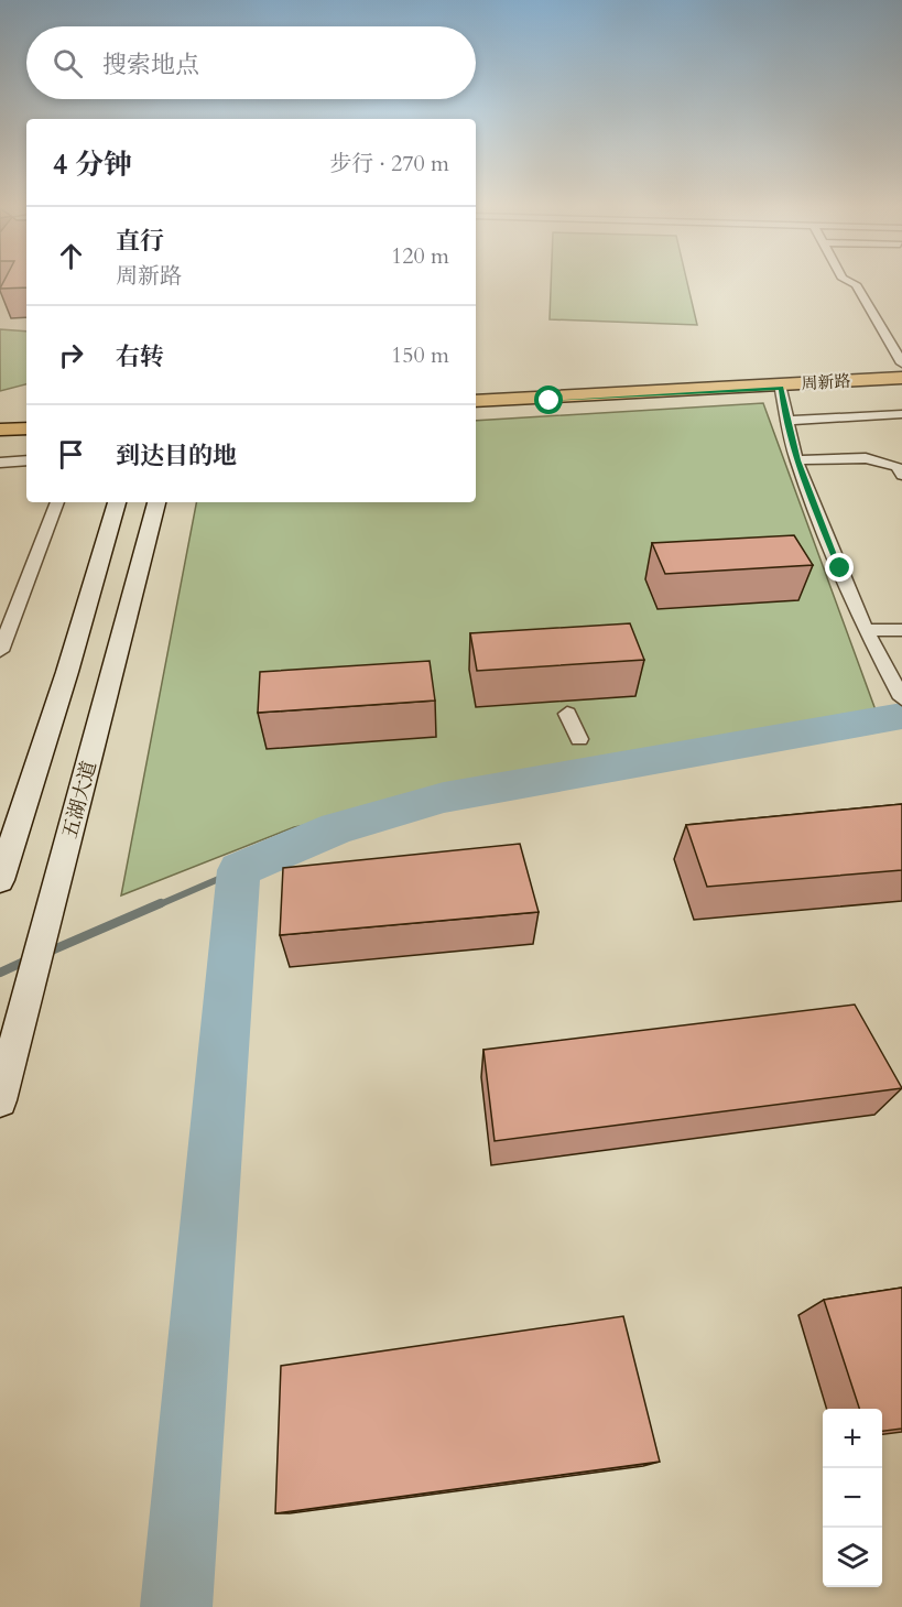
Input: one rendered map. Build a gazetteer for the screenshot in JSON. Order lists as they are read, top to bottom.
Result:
{
  "streets": {
    "main road": ["周新路", "五湖大道"]
  },
  "page": {
    "search": "搜索地点",
    "heading": ["4 分钟", "步行 · 270 m"],
    "list": [
      ["直行", "周新路", "120 m"],
      ["右转", "150 m"],
      "到达目的地"
    ],
    "map_buttons": ["+", "−"]
  }
}
